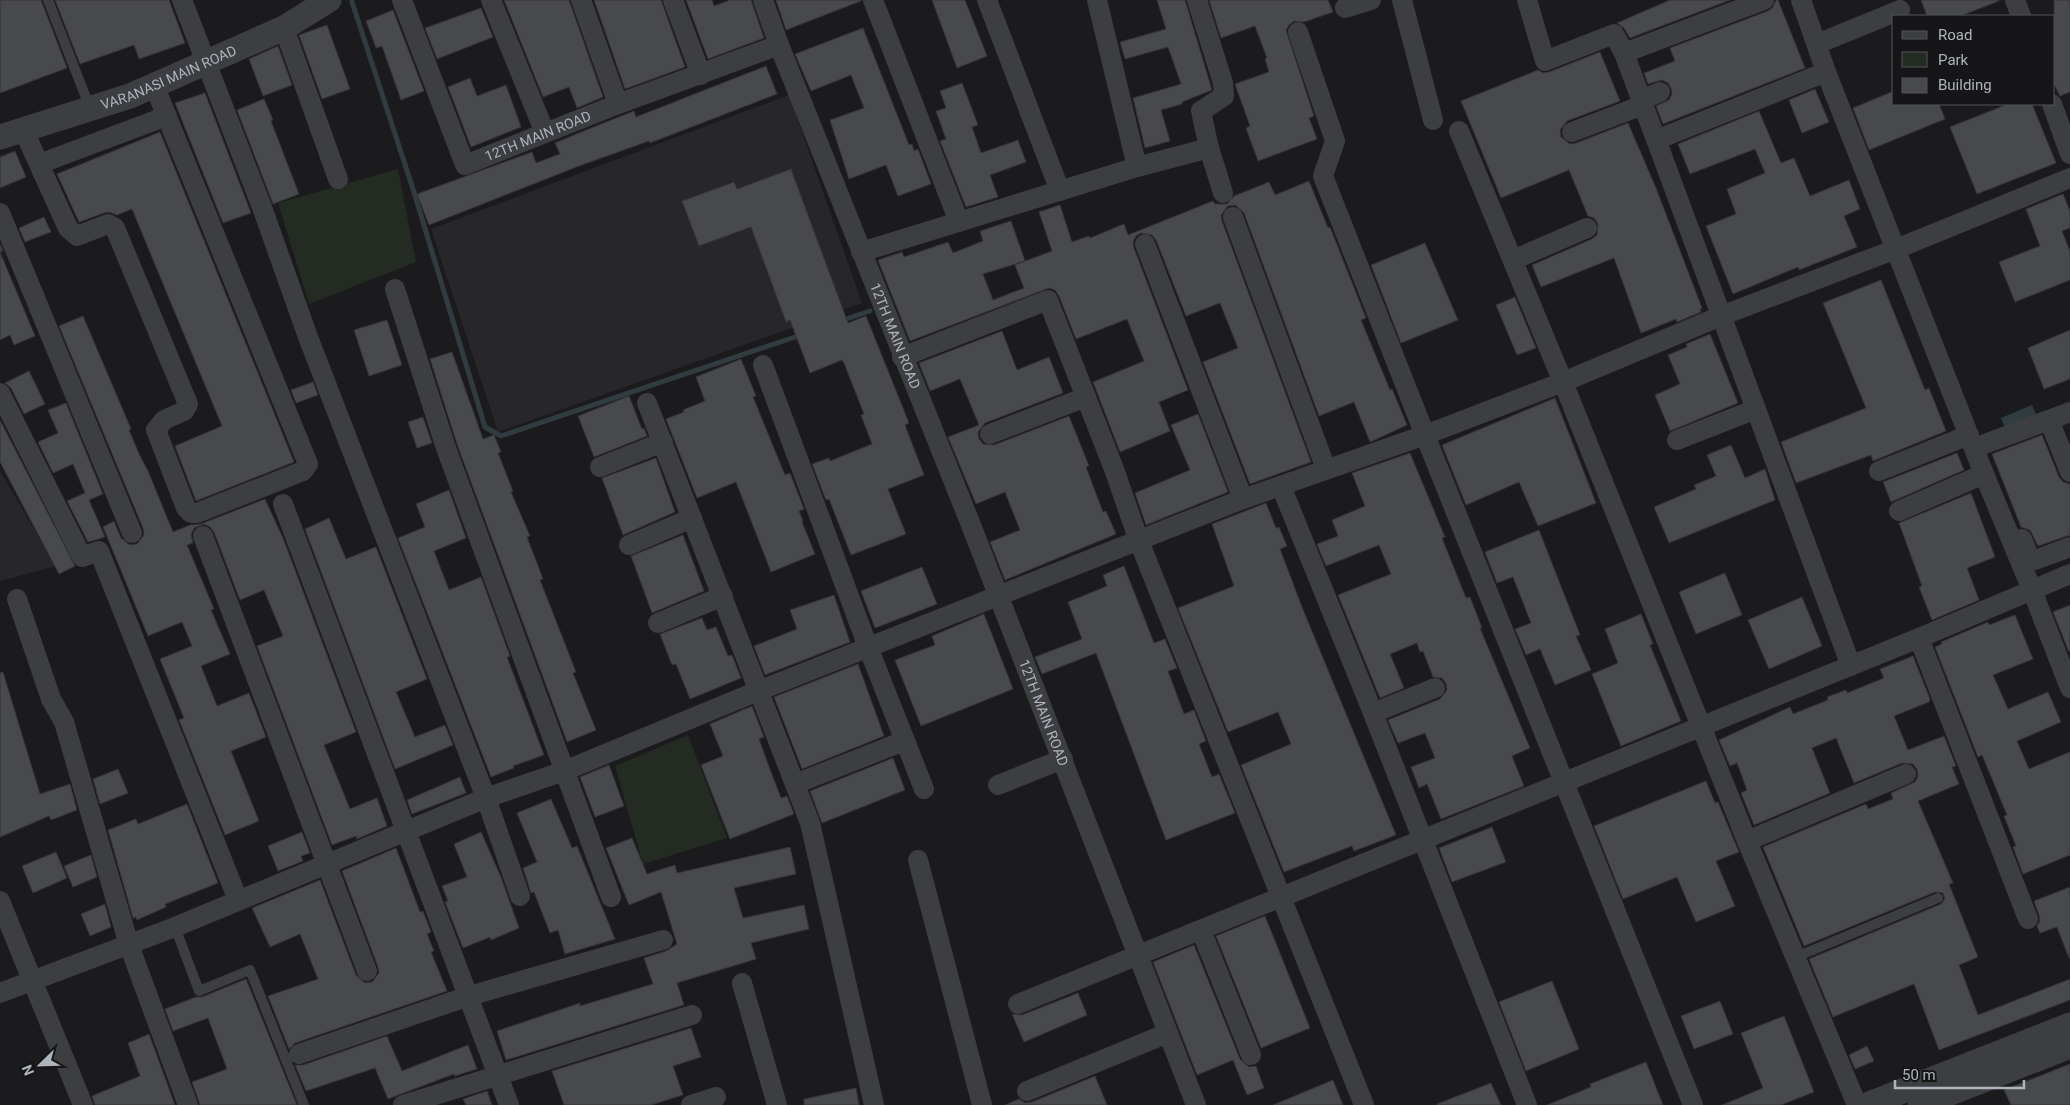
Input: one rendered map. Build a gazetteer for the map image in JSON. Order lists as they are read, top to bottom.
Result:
{
  "streets": {
    "street": ["VARANASI MAIN ROAD", "12TH MAIN ROAD"]
  },
  "legend": ["Road", "Park", "Building"],
  "scale_bar": "50 m",
  "north": "bottom left"
}
